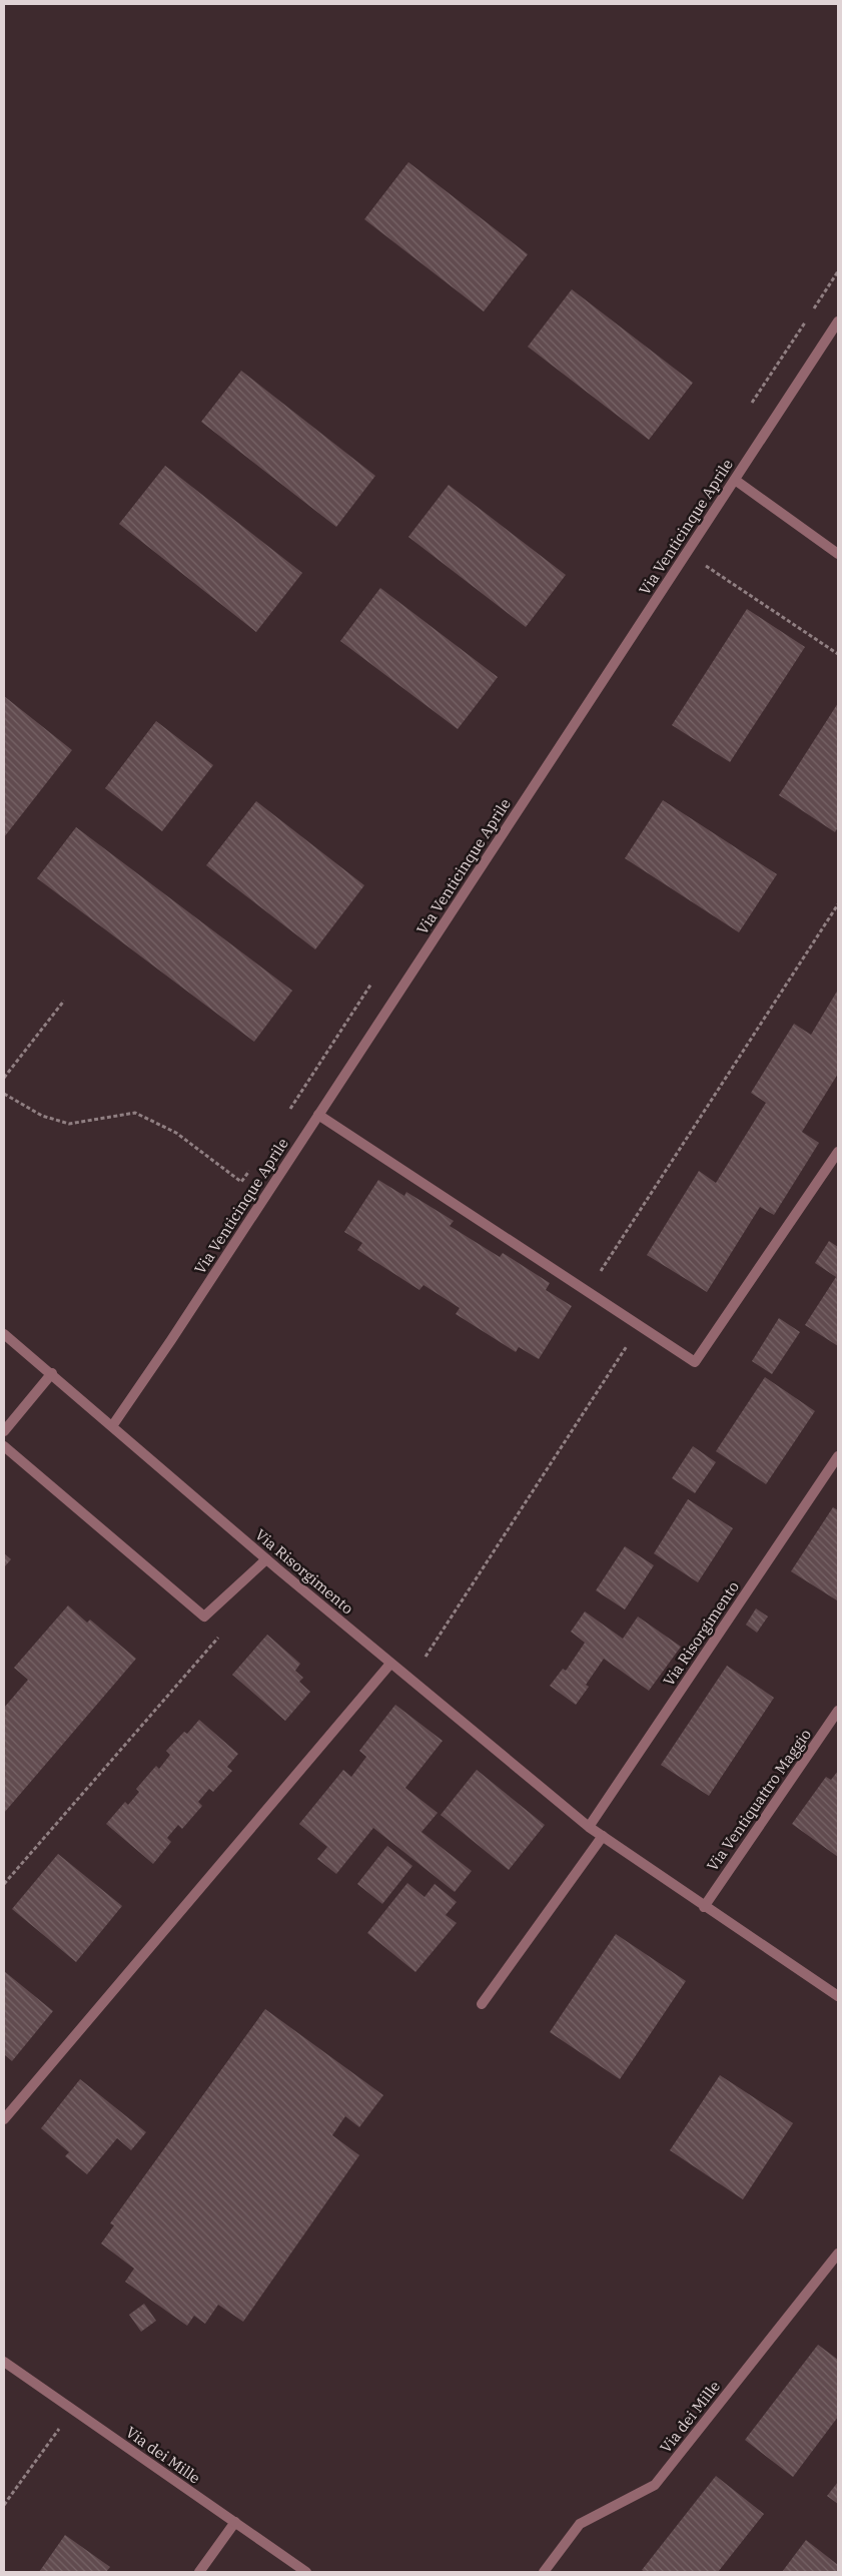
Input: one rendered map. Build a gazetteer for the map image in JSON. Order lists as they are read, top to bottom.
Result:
{
  "streets": {
    "street": [
      "Via Venticinque Aprile",
      "Via Risorgimento",
      "Via Ventiquattro Maggio",
      "Via dei Mille"
    ]
  },
  "crossings": [
    ["Via Venticinque Aprile", "Via Risorgimento"],
    ["Via Risorgimento", "Via Ventiquattro Maggio"]
  ]
}
